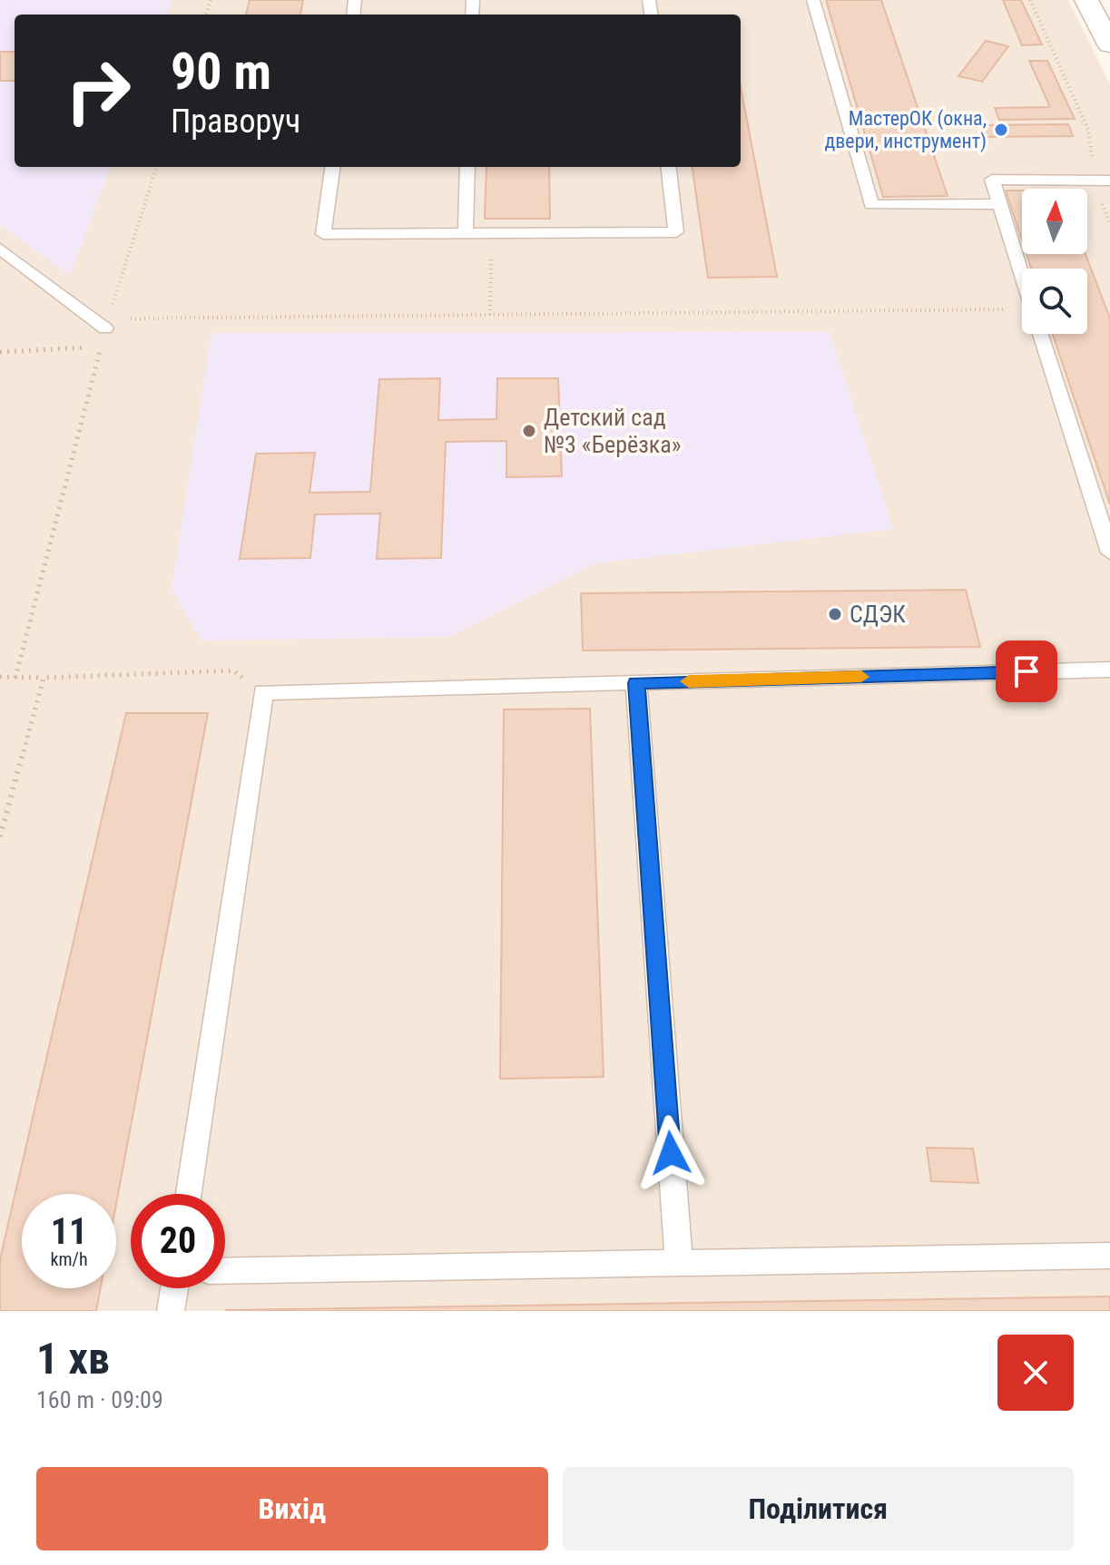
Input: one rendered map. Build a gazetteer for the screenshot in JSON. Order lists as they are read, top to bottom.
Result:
{
  "places": ["МастерОК (окна, двери, инструмент)", "Детский сад №3 «Берёзка»", "СДЭК"],
  "north": "top",
  "page": {
    "turn": ["90 m", "Праворуч"],
    "speed": "11 km/h",
    "limit": "20",
    "heading": ["1 хв", "160 m · 09:09"],
    "buttons": ["Вихід", "Поділитися"]
  }
}
